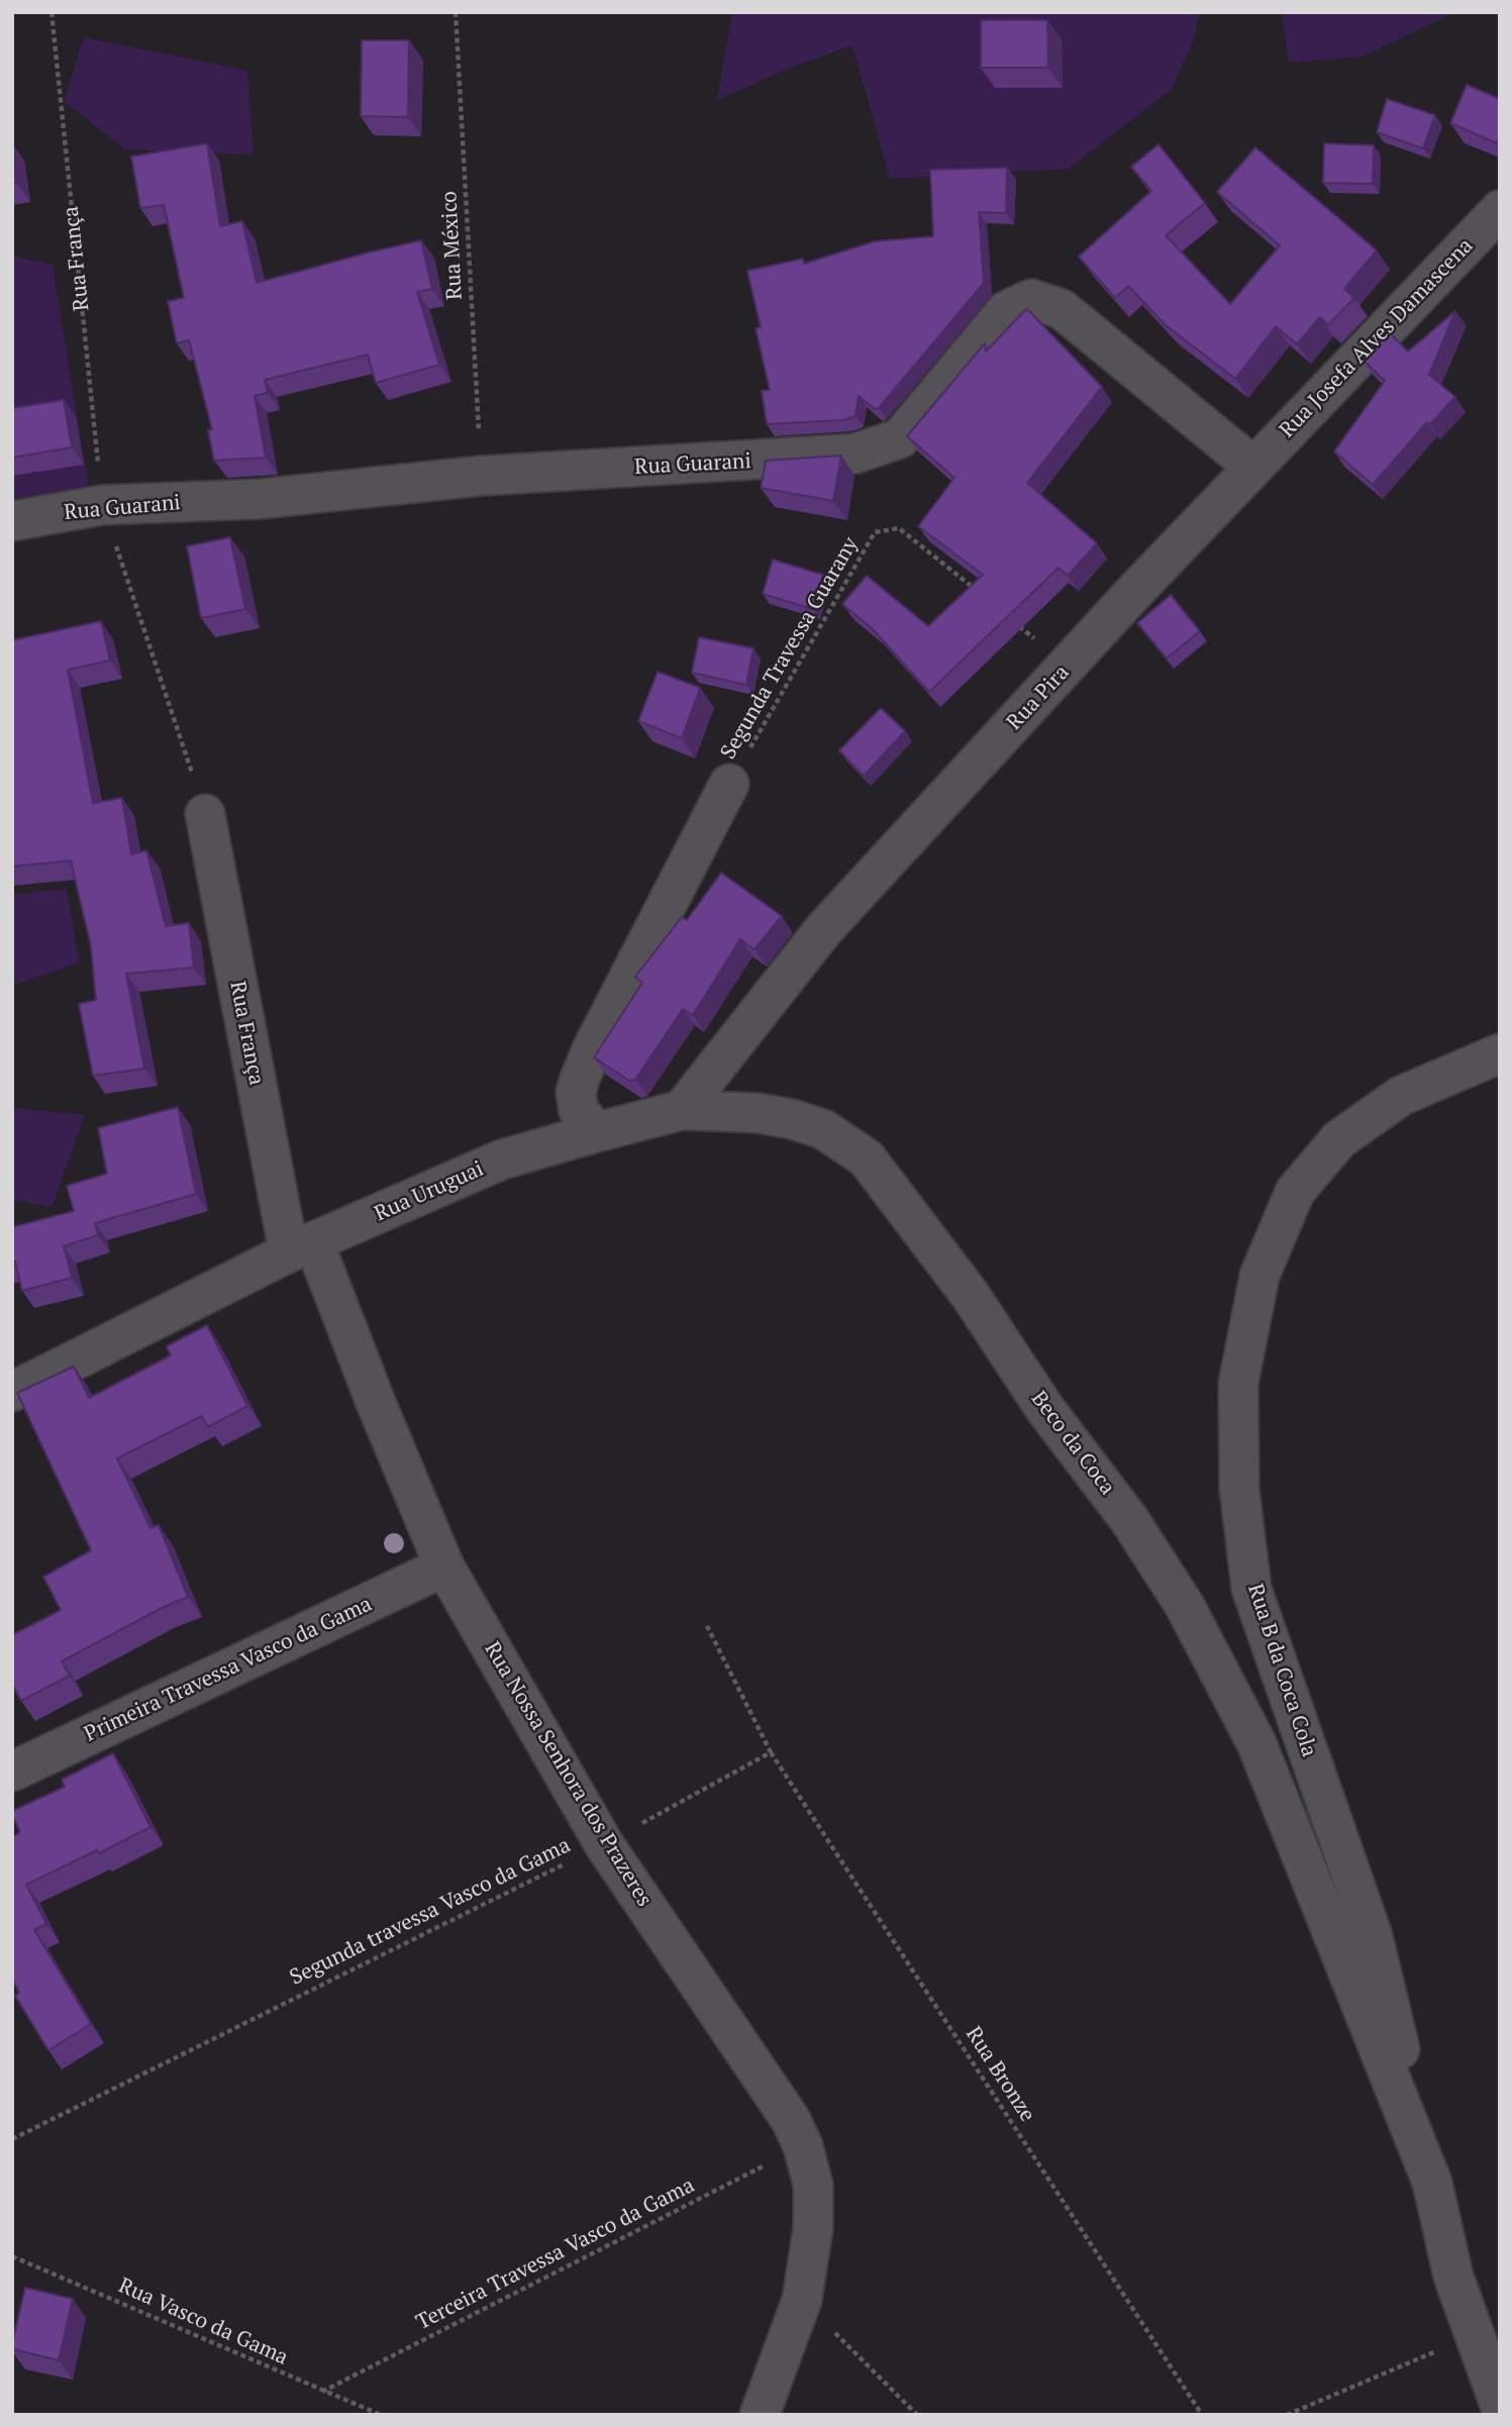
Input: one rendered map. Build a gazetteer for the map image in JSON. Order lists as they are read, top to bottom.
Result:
{
  "streets": {
    "street": [
      "Rua França",
      "Rua Josefa Alves Damascena",
      "Rua Guarani",
      "Rua Pira",
      "Rua Uruguai",
      "Beco da Coca",
      "Primeira Travessa Vasco da Gama",
      "Rua B da Coca Cola",
      "Rua Nossa Senhora dos Prazeres"
    ],
    "path": [
      "Rua México",
      "Segunda Travessa Guarany",
      "Segunda travessa Vasco da Gama",
      "Rua Bronze",
      "Terceira Travessa Vasco da Gama",
      "Rua Vasco da Gama"
    ]
  },
  "crossings": [
    ["Rua México", "Rua Guarani"],
    ["Rua França", "Rua Guarani"],
    ["Rua França", "Rua Uruguai"],
    ["Rua França", "Rua Nossa Senhora dos Prazeres"],
    ["Rua Josefa Alves Damascena", "Rua Guarani"],
    ["Rua Josefa Alves Damascena", "Rua Pira"],
    ["Rua Guarani", "Rua Pira"],
    ["Rua Pira", "Rua Uruguai"],
    ["Rua Uruguai", "Beco da Coca"],
    ["Rua Uruguai", "Rua Nossa Senhora dos Prazeres"],
    ["Beco da Coca", "Rua B da Coca Cola"],
    ["Primeira Travessa Vasco da Gama", "Rua Nossa Senhora dos Prazeres"],
    ["Rua Nossa Senhora dos Prazeres", "Segunda travessa Vasco da Gama"],
    ["Rua Nossa Senhora dos Prazeres", "Terceira Travessa Vasco da Gama"],
    ["Segunda travessa Vasco da Gama", "Rua Bronze"],
    ["Terceira Travessa Vasco da Gama", "Rua Vasco da Gama"]
  ]
}
